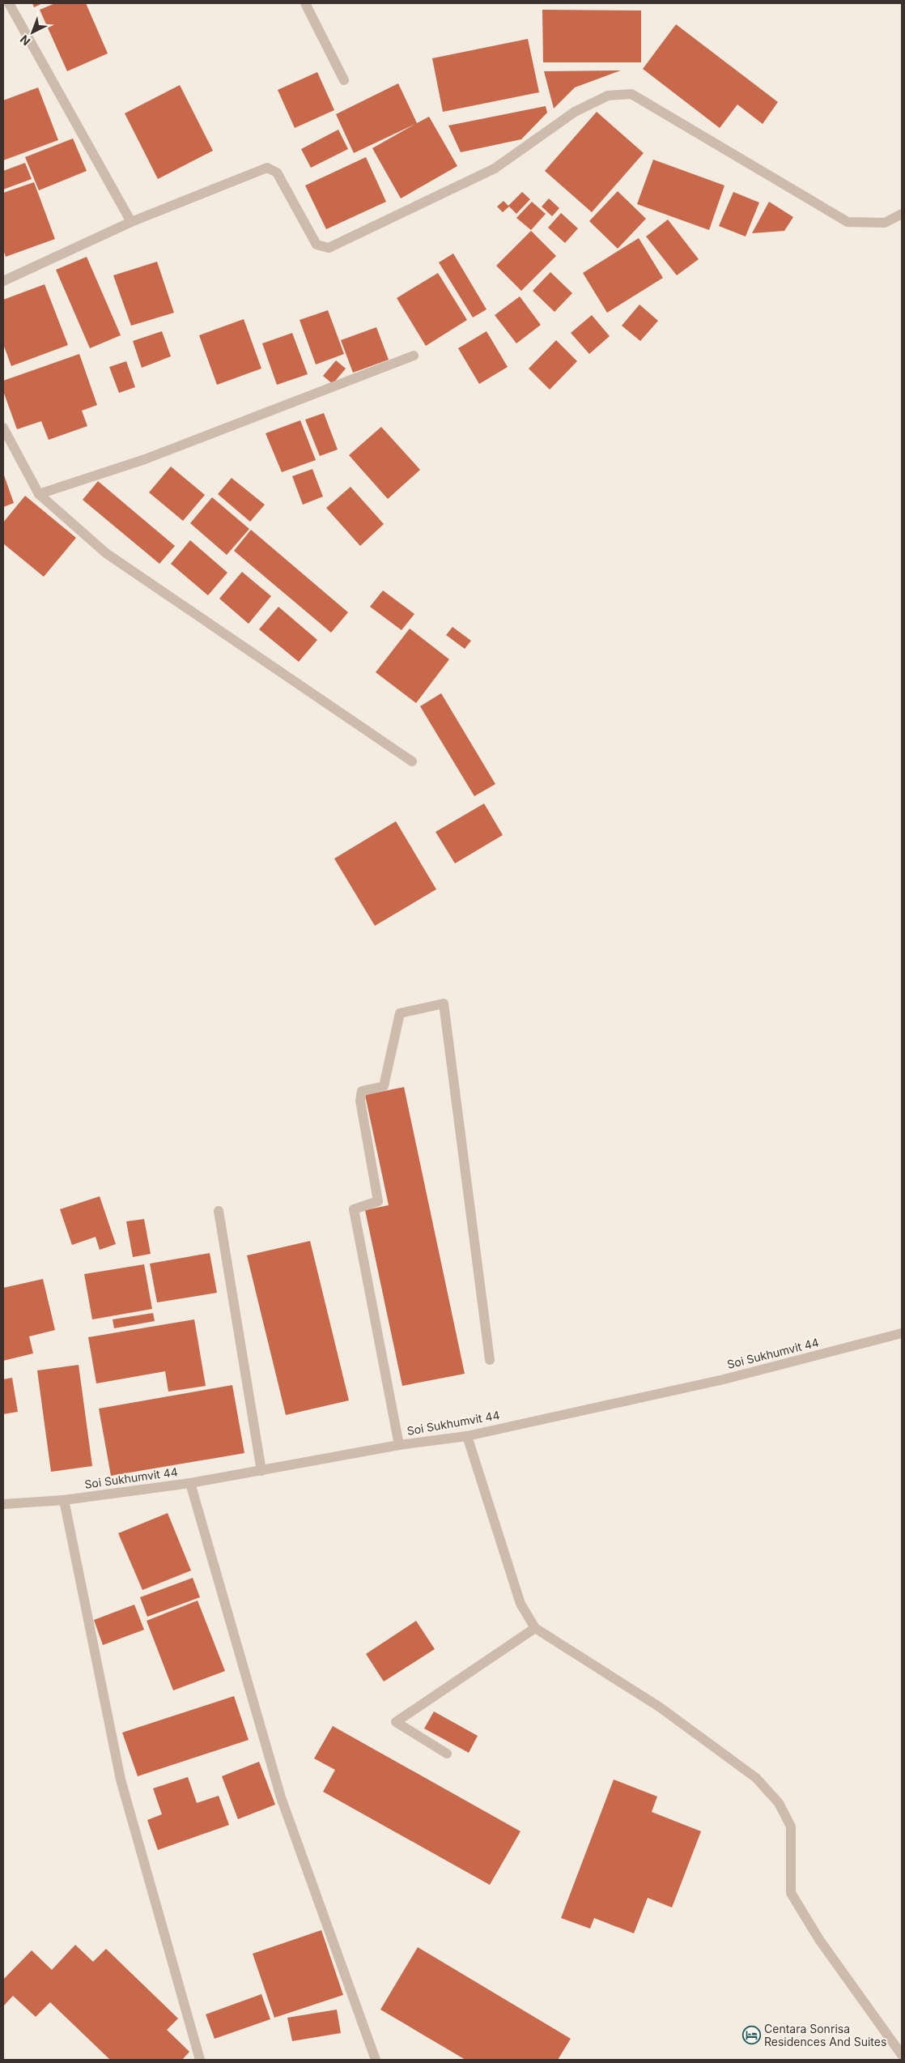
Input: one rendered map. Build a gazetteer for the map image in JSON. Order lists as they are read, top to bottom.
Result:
{
  "streets": {
    "street": ["Soi Sukhumvit 44"]
  },
  "places": {
    "hotel": ["Centara Sonrisa Residences And Suites"]
  },
  "north": "bottom left"
}
